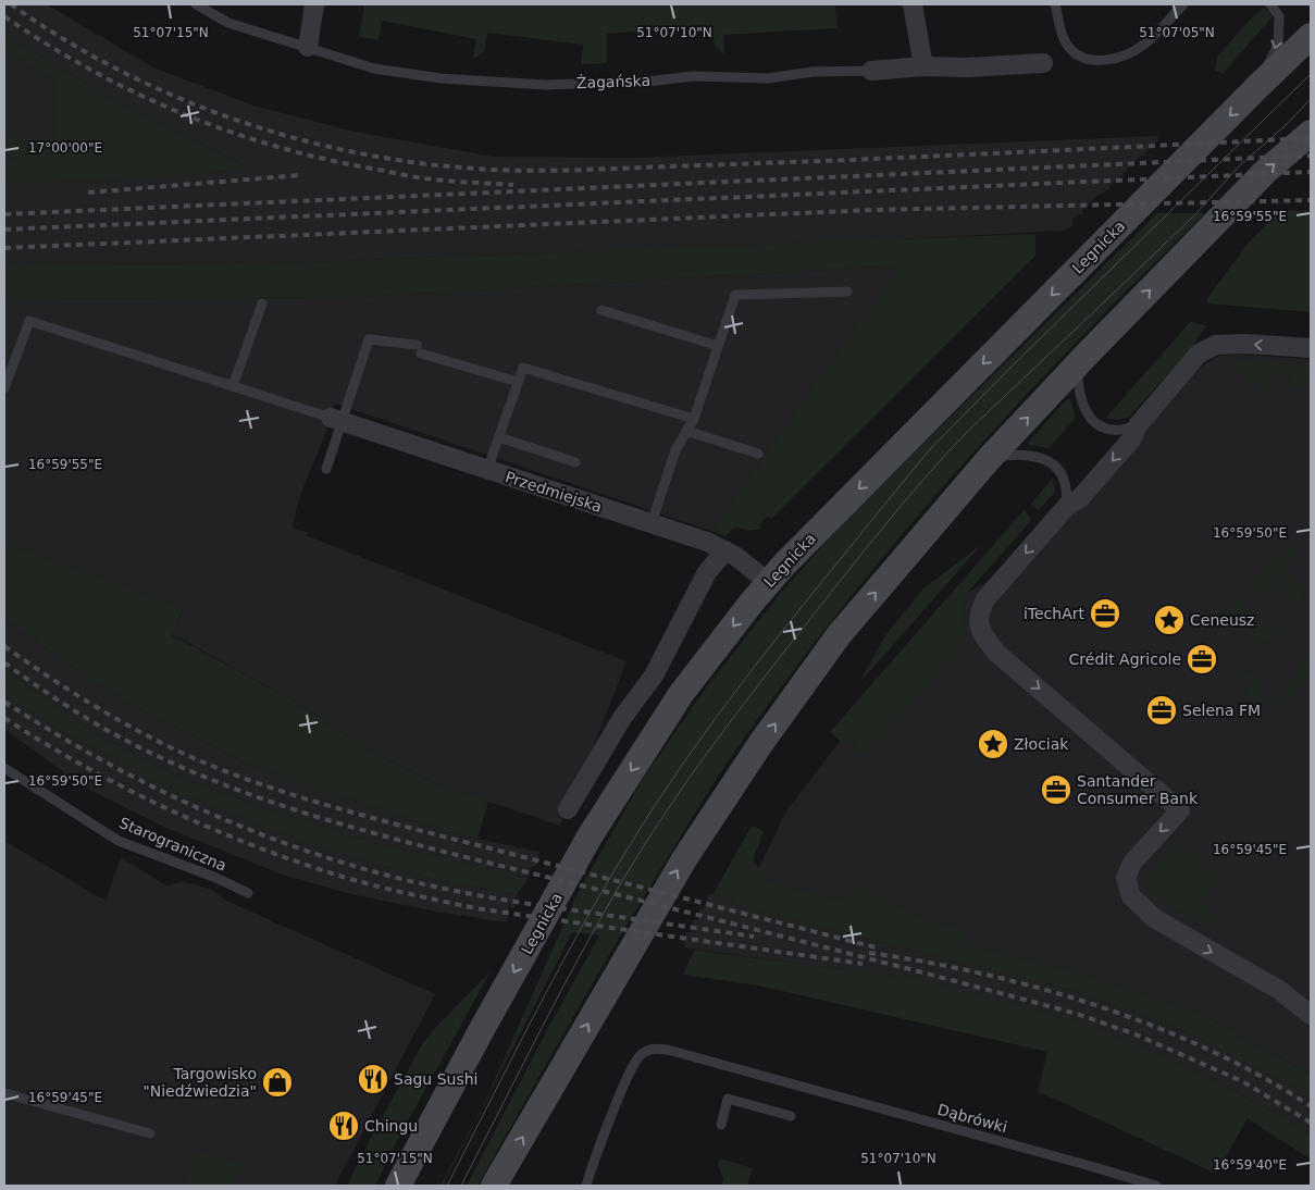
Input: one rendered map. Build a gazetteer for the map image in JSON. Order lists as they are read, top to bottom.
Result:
{
  "streets": {
    "main road": ["Legnicka"],
    "street": ["Żagańska", "Przedmiejska"],
    "lane": ["Starograniczna", "Dąbrówki"]
  },
  "crossings": [
    ["Legnicka", "Przedmiejska"]
  ],
  "places": {
    "office": [
      "iTechArt",
      "Crédit Agricole",
      "Selena FM",
      "Santander Consumer Bank"
    ],
    "place": ["Ceneusz", "Złociak"],
    "restaurant": ["Sagu Sushi", "Chingu"],
    "shop": ["Targowisko \"Niedźwiedzia\""]
  },
  "coordinates": [
    "51°07'15\"N",
    "51°07'10\"N",
    "51°07'05\"N",
    "17°00'00\"E",
    "16°59'55\"E",
    "16°59'50\"E",
    "16°59'45\"E",
    "16°59'40\"E"
  ]
}
